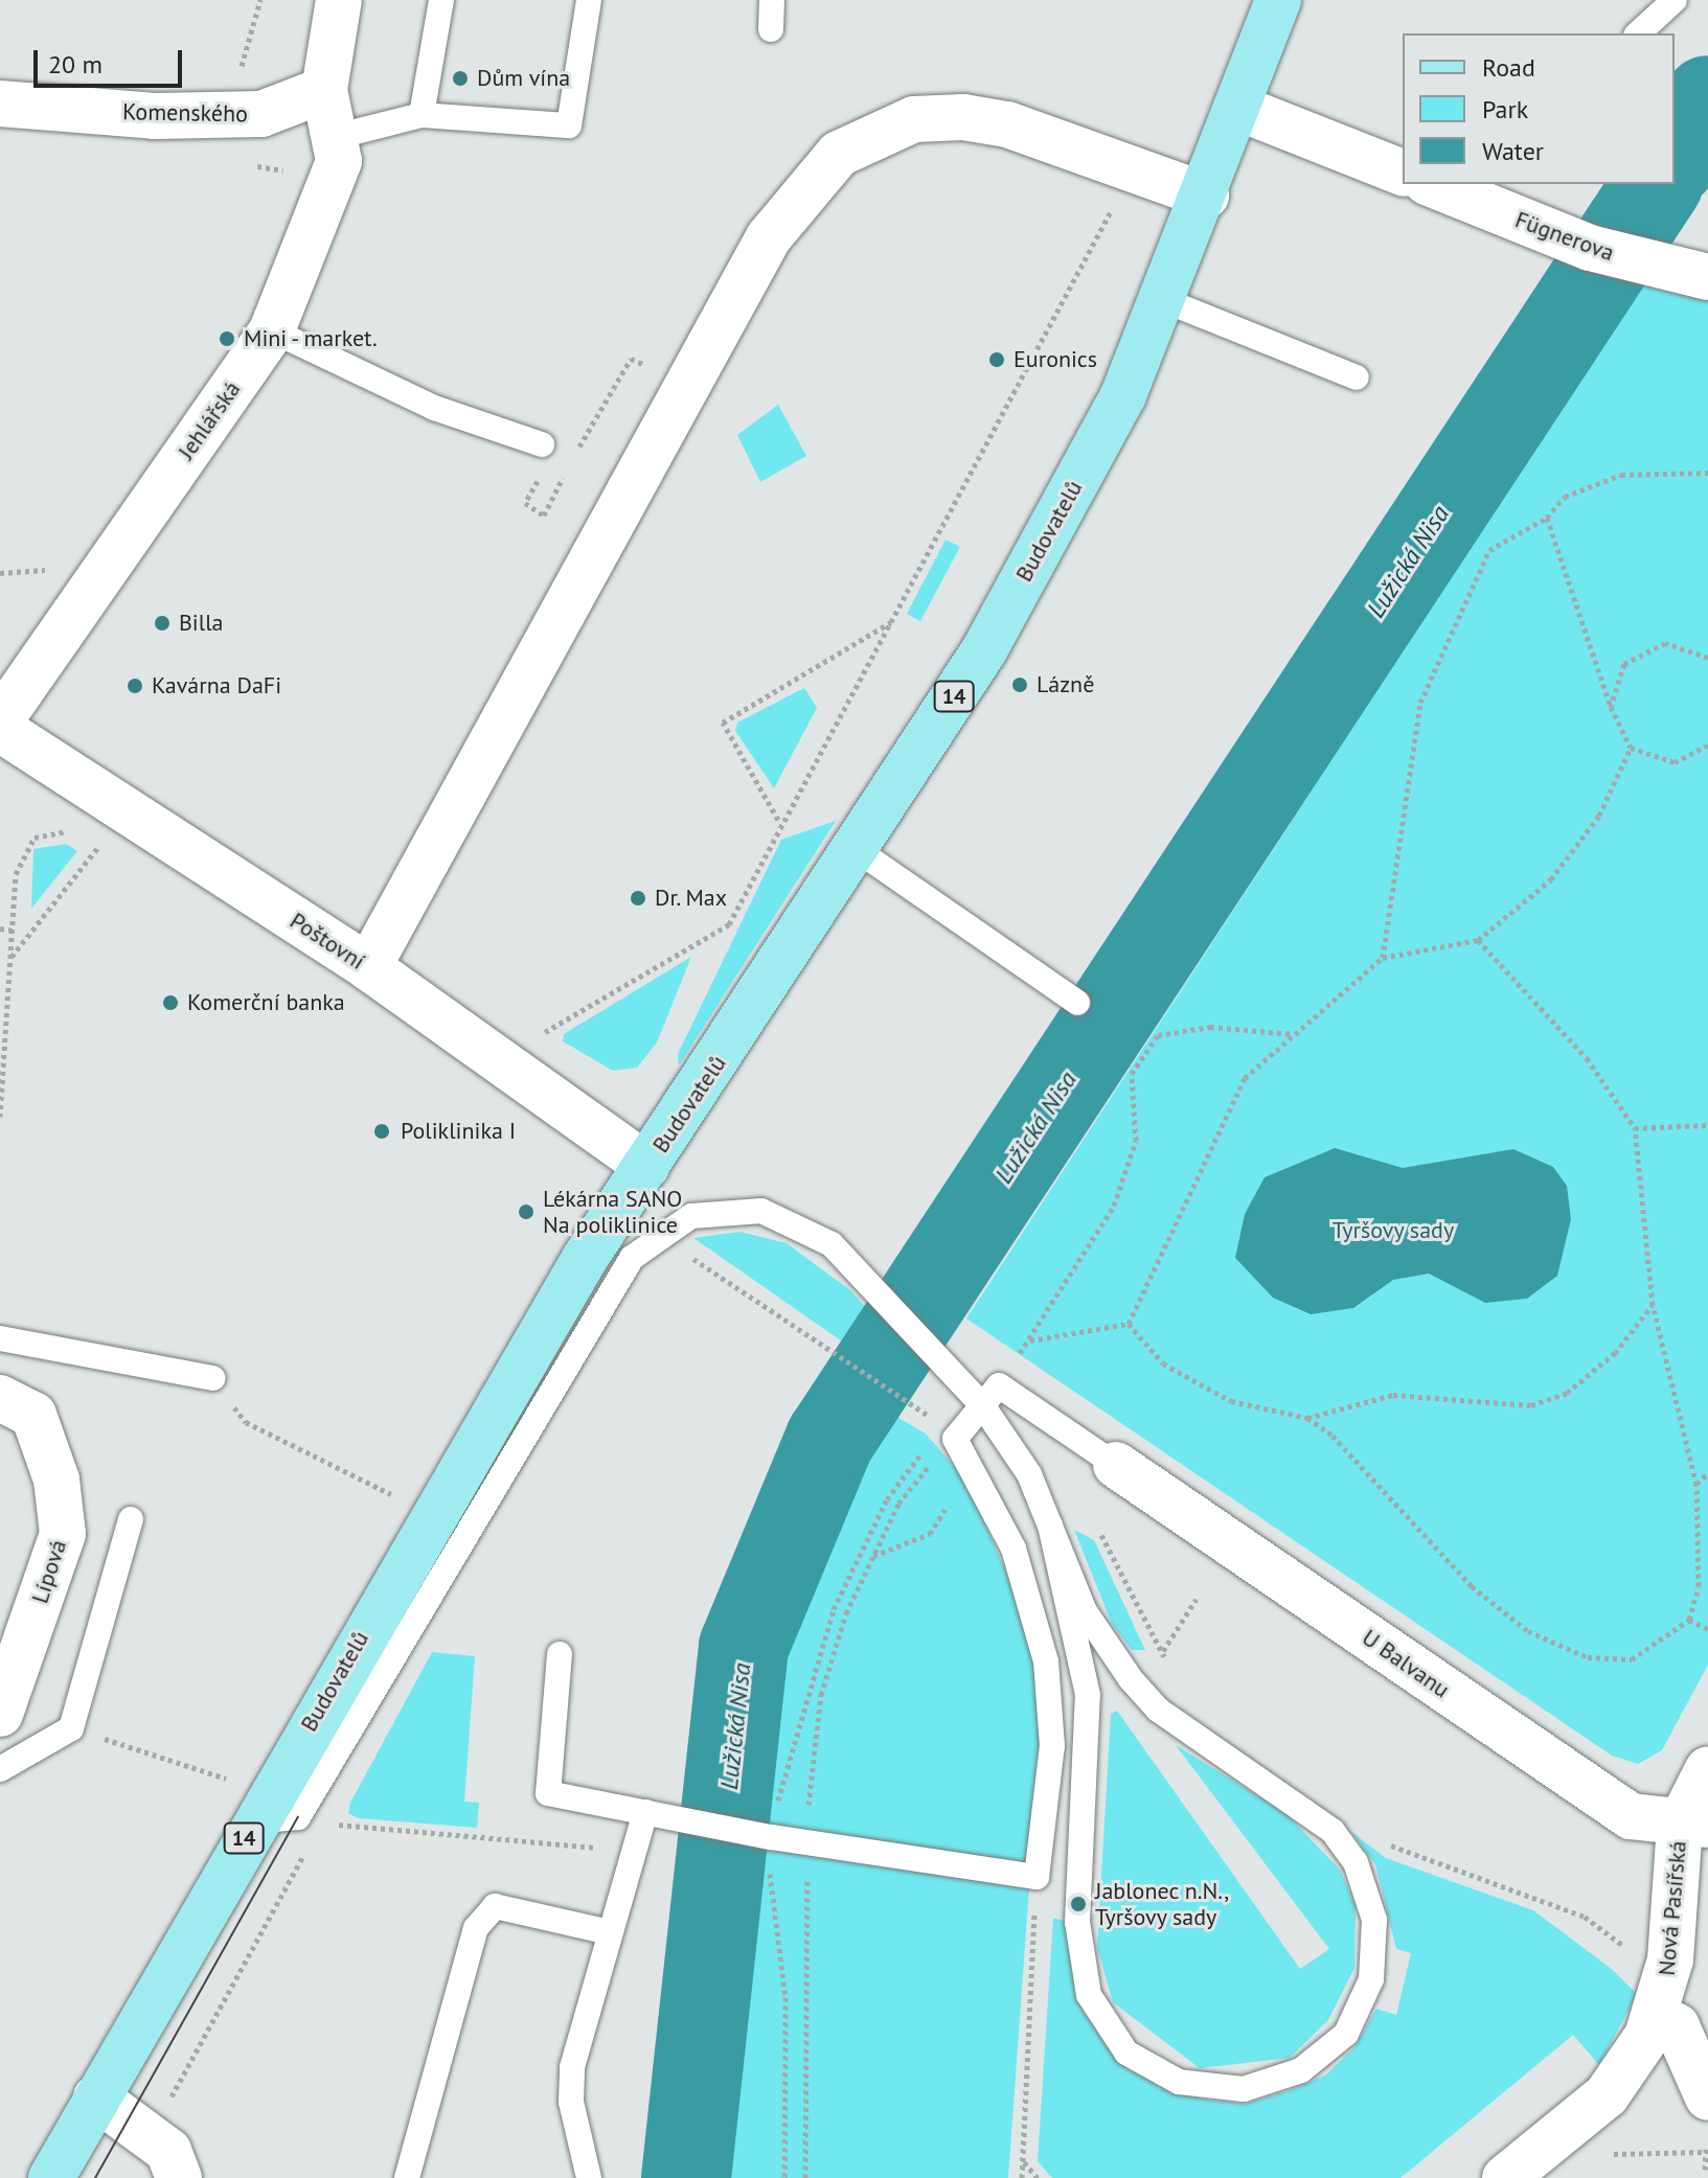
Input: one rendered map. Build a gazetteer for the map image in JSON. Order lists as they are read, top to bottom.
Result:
{
  "streets": {
    "main road": ["Budovatelů", "14"],
    "street": [
      "Komenského",
      "Fügnerova",
      "Jehlářská",
      "Poštovní",
      "Lípová",
      "U Balvanu",
      "Nová Pasířská"
    ]
  },
  "crossings": [
    ["Komenského", "Jehlářská"],
    ["Budovatelů", "Poštovní"],
    ["U Balvanu", "Nová Pasířská"]
  ],
  "water": ["Lužická Nisa"],
  "parks": ["Tyršovy sady"],
  "places": [
    "Dům vína",
    "Mini - market.",
    "Euronics",
    "Billa",
    "Lázně",
    "Kavárna DaFi",
    "Dr. Max",
    "Komerční banka",
    "Poliklinika I",
    "Lékárna SANO Na poliklinice",
    "Jablonec n.N., Tyršovy sady"
  ],
  "legend": ["Road", "Park", "Water"],
  "scale_bar": "20 m"
}
